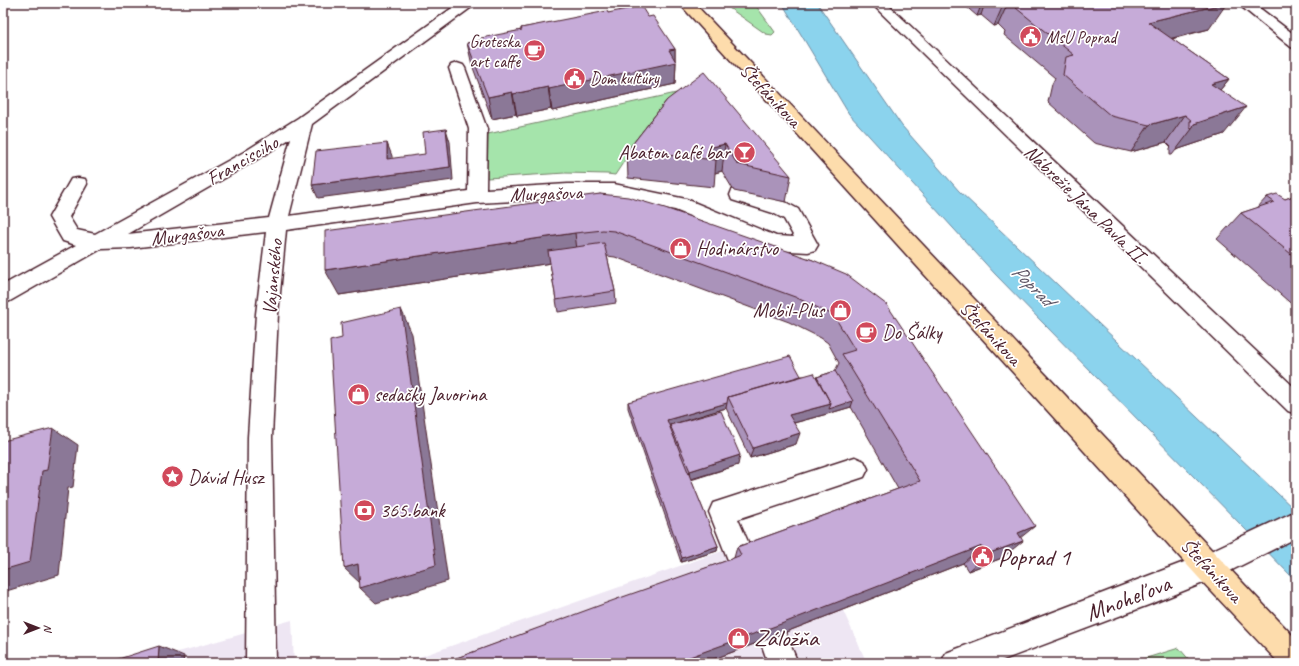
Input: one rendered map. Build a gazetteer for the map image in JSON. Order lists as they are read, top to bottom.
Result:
{
  "streets": {
    "main road": ["Štefánikova"],
    "street": [
      "Francisciho",
      "Murgašova",
      "Nábrežie Jána Pavla II.",
      "Vajanského",
      "Mnoheľova"
    ]
  },
  "crossings": [
    ["Štefánikova", "Mnoheľova"],
    ["Francisciho", "Murgašova"],
    ["Murgašova", "Vajanského"]
  ],
  "water": ["Poprad"],
  "places": {
    "public building": ["MsU Poprad", "Dom kultúry", "Poprad 1"],
    "cafe": ["Groteska art caffe", "Do Šálky"],
    "bar": ["Abaton café bar"],
    "shop": [
      "Hodinárstvo",
      "Mobil-Plus",
      "sedačky Javorina",
      "Záložňa"
    ],
    "place": ["Dávid Husz"],
    "bank": ["365.bank"]
  },
  "north": "right"
}
